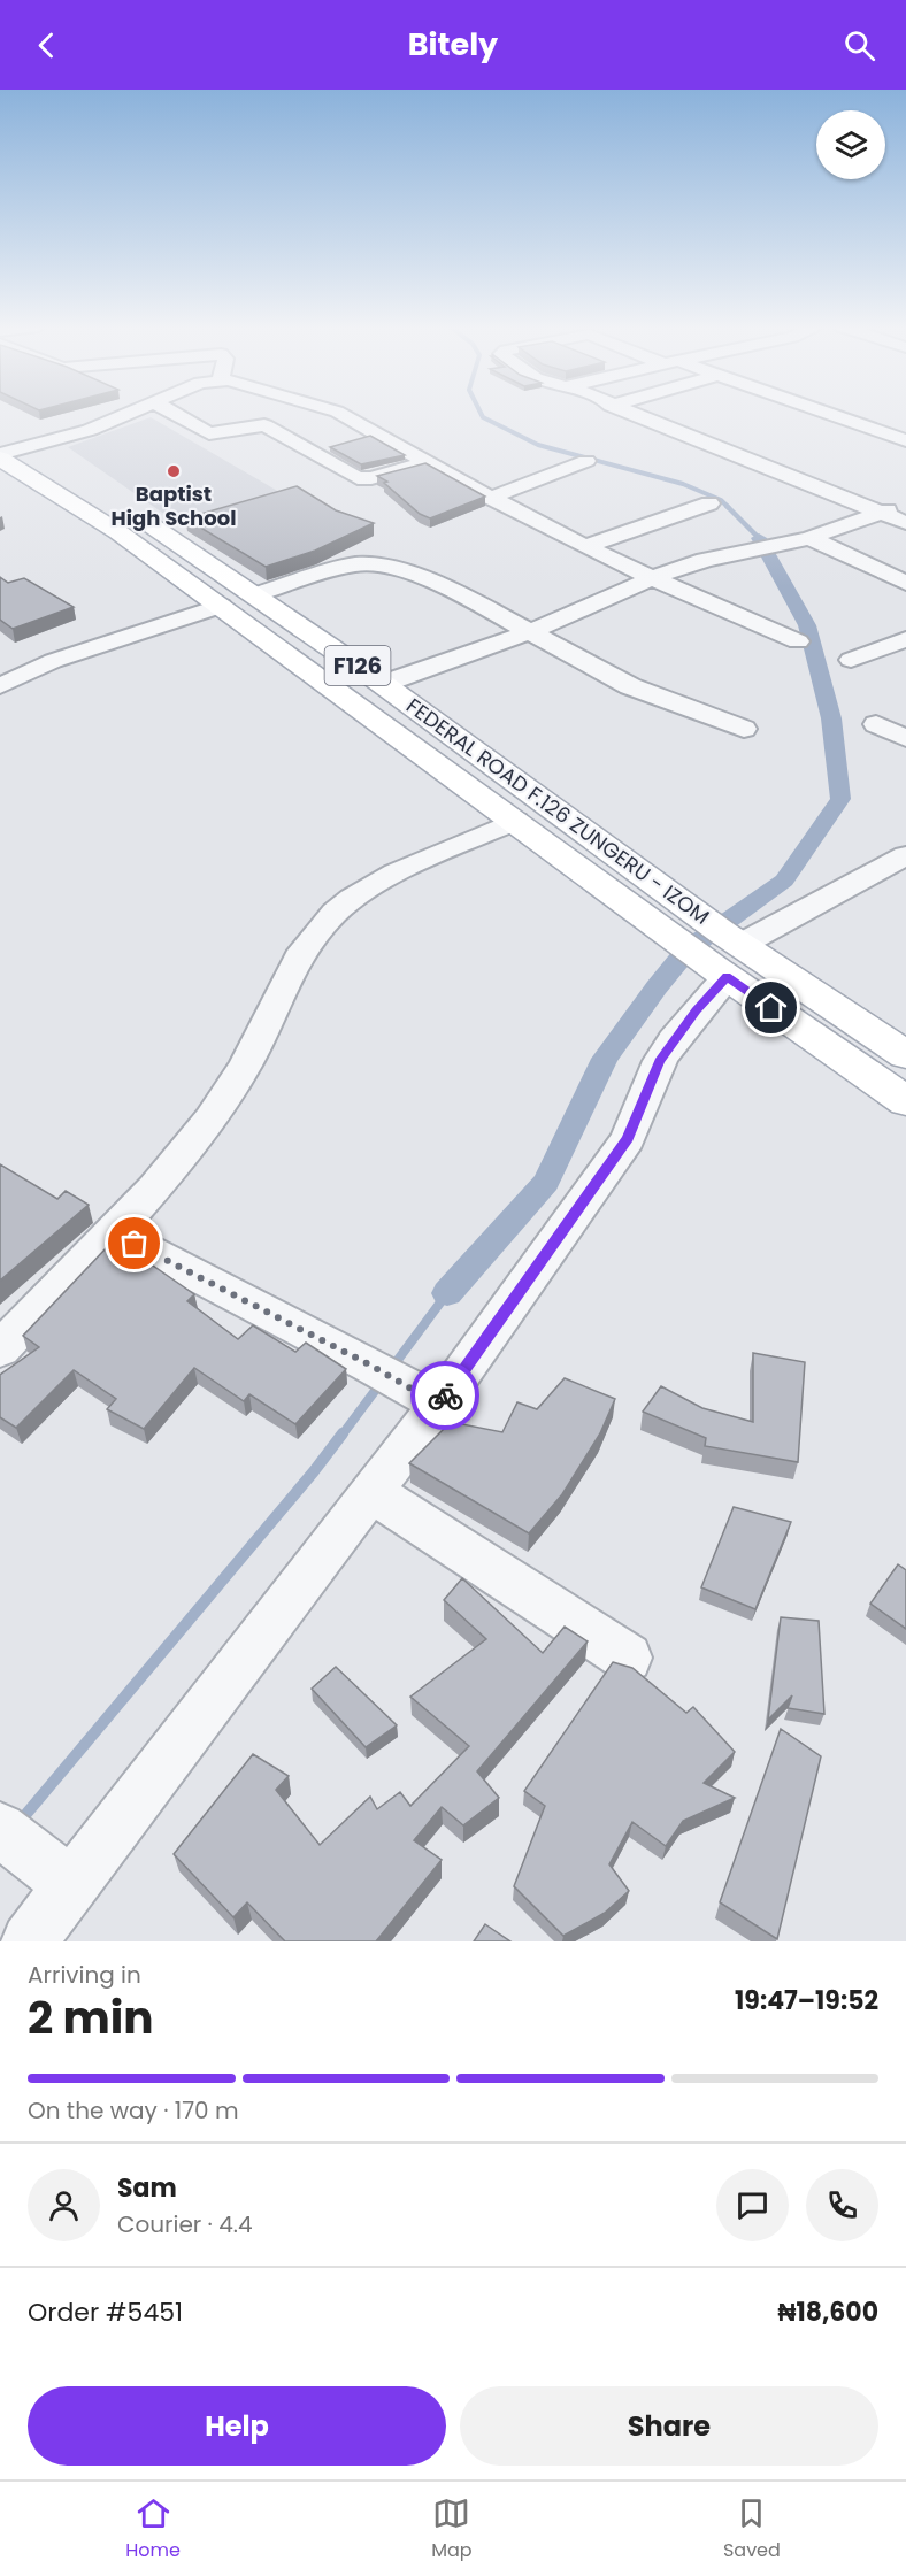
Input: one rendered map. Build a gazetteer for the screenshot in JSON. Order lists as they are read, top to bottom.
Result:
{
  "streets": {
    "main road": ["F126", "FEDERAL ROAD F.126 ZUNGERU - IZOM"]
  },
  "places": ["Baptist High School"],
  "page": {
    "header": "Bitely",
    "heading": ["2 min", "Arriving in", "19:47–19:52"],
    "panel": [
      "Sam",
      "Courier · 4.4",
      "Order #5451",
      "₦18,600"
    ],
    "bar": "On the way · 170 m",
    "buttons": ["Help", "Share"],
    "tabs": ["Home", "Map", "Saved"]
  }
}
